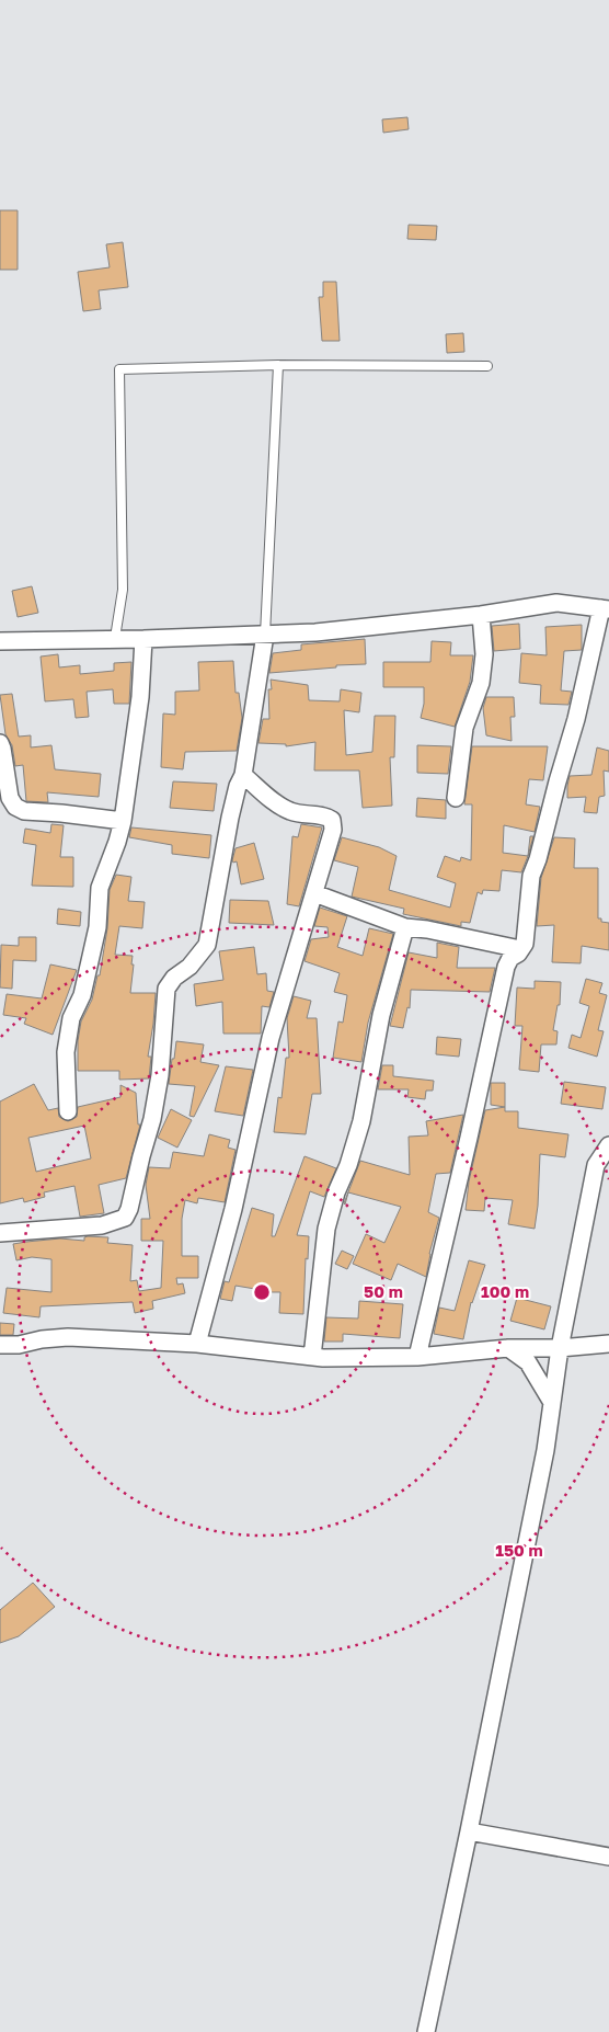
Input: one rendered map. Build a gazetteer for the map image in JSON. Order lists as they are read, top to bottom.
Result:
{
  "rings": ["50 m", "100 m", "150 m"]
}
